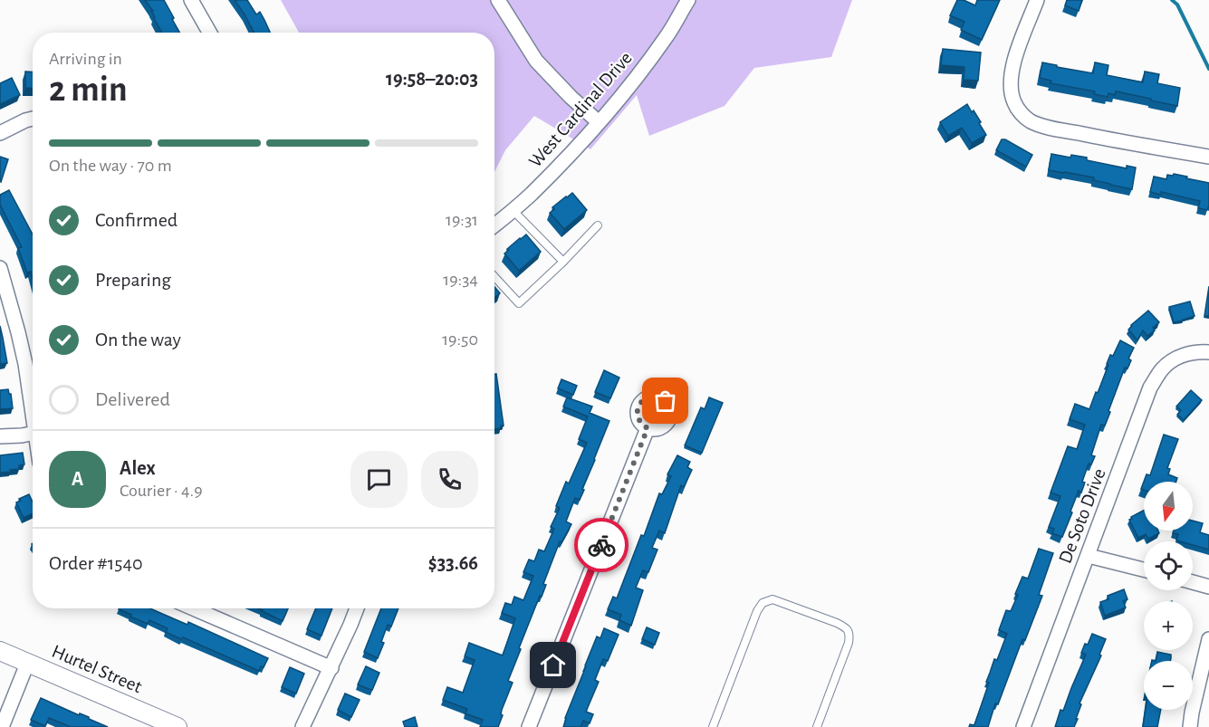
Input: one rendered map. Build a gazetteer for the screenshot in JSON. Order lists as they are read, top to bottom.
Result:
{
  "streets": {
    "street": ["West Cardinal Drive", "De Soto Drive", "Hurtel Street"]
  },
  "north": "bottom",
  "page": {
    "heading": ["2 min", "Arriving in", "19:58–20:03"],
    "panel": [
      "Alex",
      "Courier · 4.9",
      "Order #1540",
      "$33.66"
    ],
    "bar": "On the way · 70 m",
    "list": [
      ["Confirmed", "19:31"],
      ["Preparing", "19:34"],
      ["On the way", "19:50"],
      "Delivered"
    ],
    "round": "A",
    "map_buttons": ["+", "−"]
  }
}
